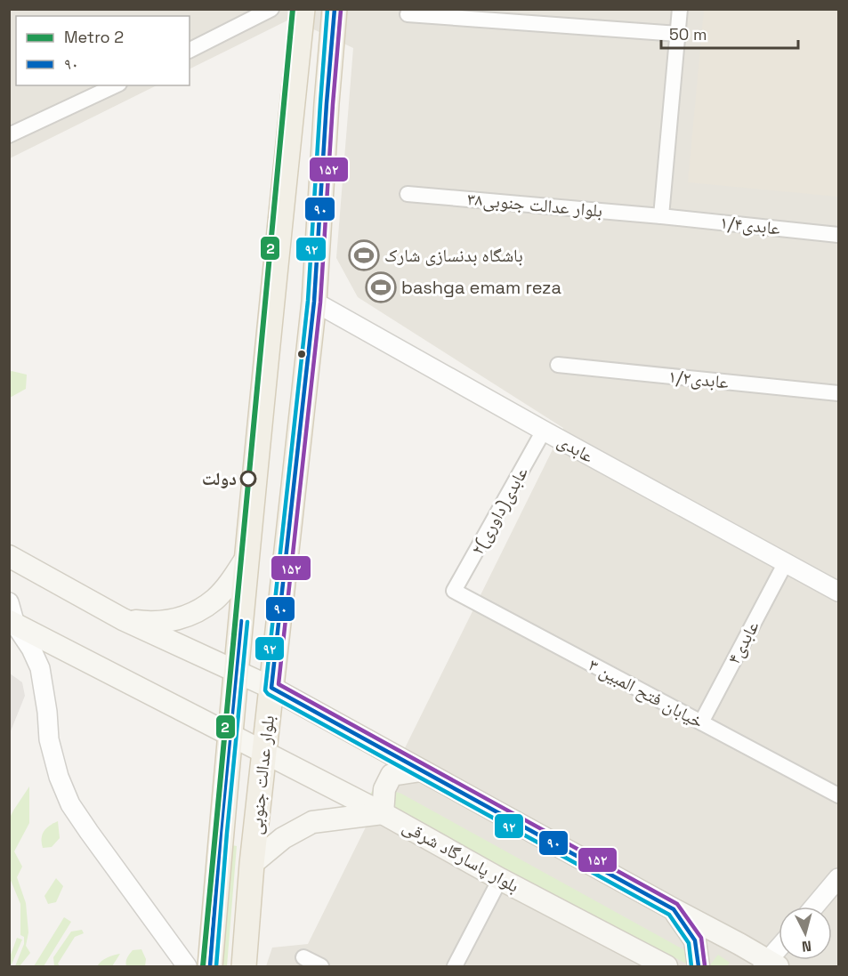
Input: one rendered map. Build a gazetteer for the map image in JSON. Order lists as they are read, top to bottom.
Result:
{
  "streets": {
    "main road": ["بلوار عدالت جنوبی", "بلوار پاسارگاد شرقی"],
    "street": [
      "بلوار عدالت جنوبی۳۸",
      "عابدی۱/۴",
      "عابدی۱/۲",
      "عابدی",
      "۲عابدی(داوری)",
      "عابدی۴",
      "خیابان فتح المبین ۳"
    ]
  },
  "crossings": [
    ["بلوار عدالت جنوبی۳۸", "عابدی۱/۴"],
    ["عابدی", "۲عابدی(داوری)"],
    ["عابدی", "عابدی۴"],
    ["عابدی", "بلوار عدالت جنوبی"],
    ["۲عابدی(داوری)", "خیابان فتح المبین ۳"],
    ["عابدی۴", "خیابان فتح المبین ۳"],
    ["بلوار عدالت جنوبی", "بلوار پاسارگاد شرقی"]
  ],
  "places": {
    "sports": ["باشگاه بدنسازی شارک", "bashga emam reza"],
    "other": ["دولت"]
  },
  "lines": [
    "metro line 2",
    "transit line ۹۰",
    "transit line ۹۲",
    "transit line ۱۵۲"
  ],
  "legend": ["Metro 2", "۹۰"],
  "scale_bar": "50 m",
  "north": "bottom"
}
